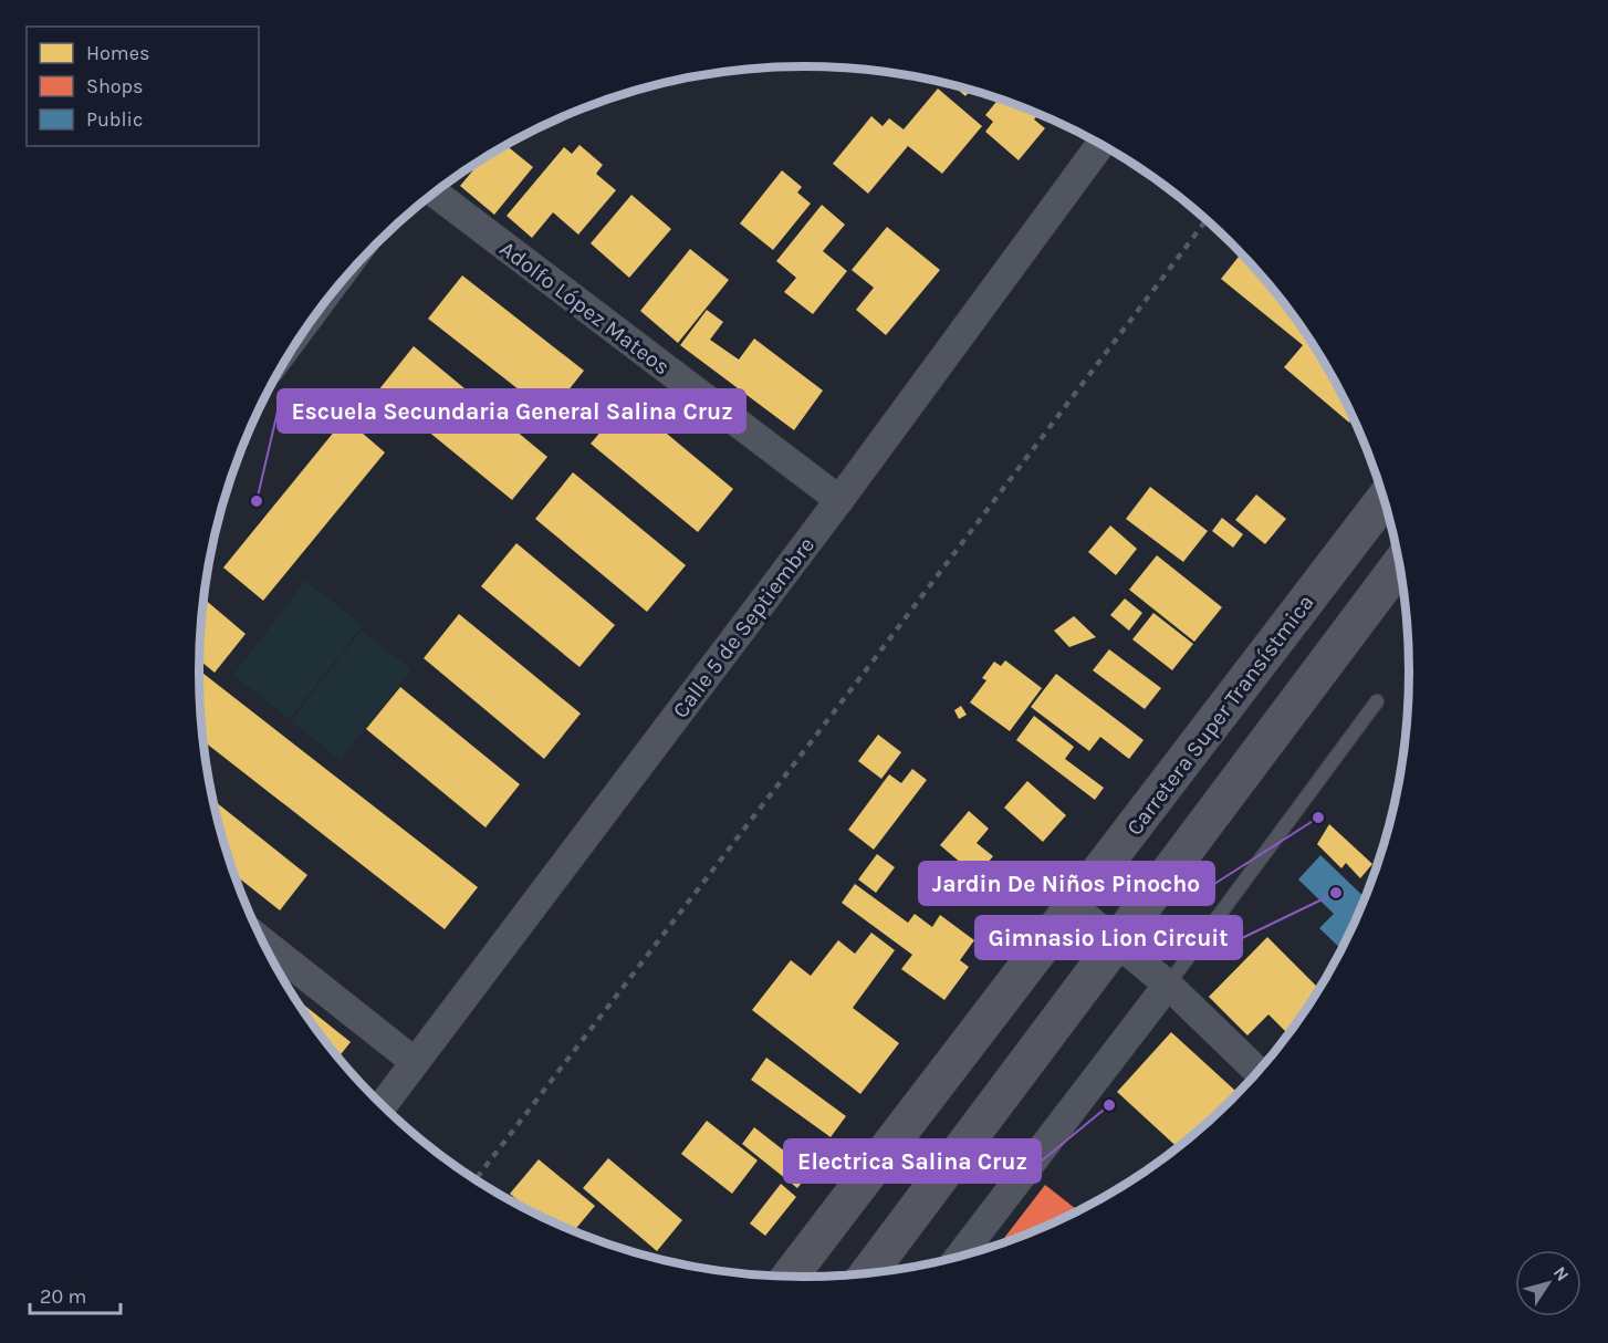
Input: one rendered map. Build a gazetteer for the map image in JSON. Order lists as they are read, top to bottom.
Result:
{
  "streets": {
    "main road": ["Carretera Super Transístmica"],
    "street": ["Adolfo López Mateos", "Calle 5 de Septiembre"]
  },
  "crossings": [
    ["Adolfo López Mateos", "Calle 5 de Septiembre"]
  ],
  "places": [
    "Escuela Secundaria General Salina Cruz",
    "Jardin De Niños Pinocho",
    "Gimnasio Lion Circuit",
    "Electrica Salina Cruz"
  ],
  "legend": ["Homes", "Shops", "Public"],
  "scale_bar": "20 m",
  "north": "top right"
}
